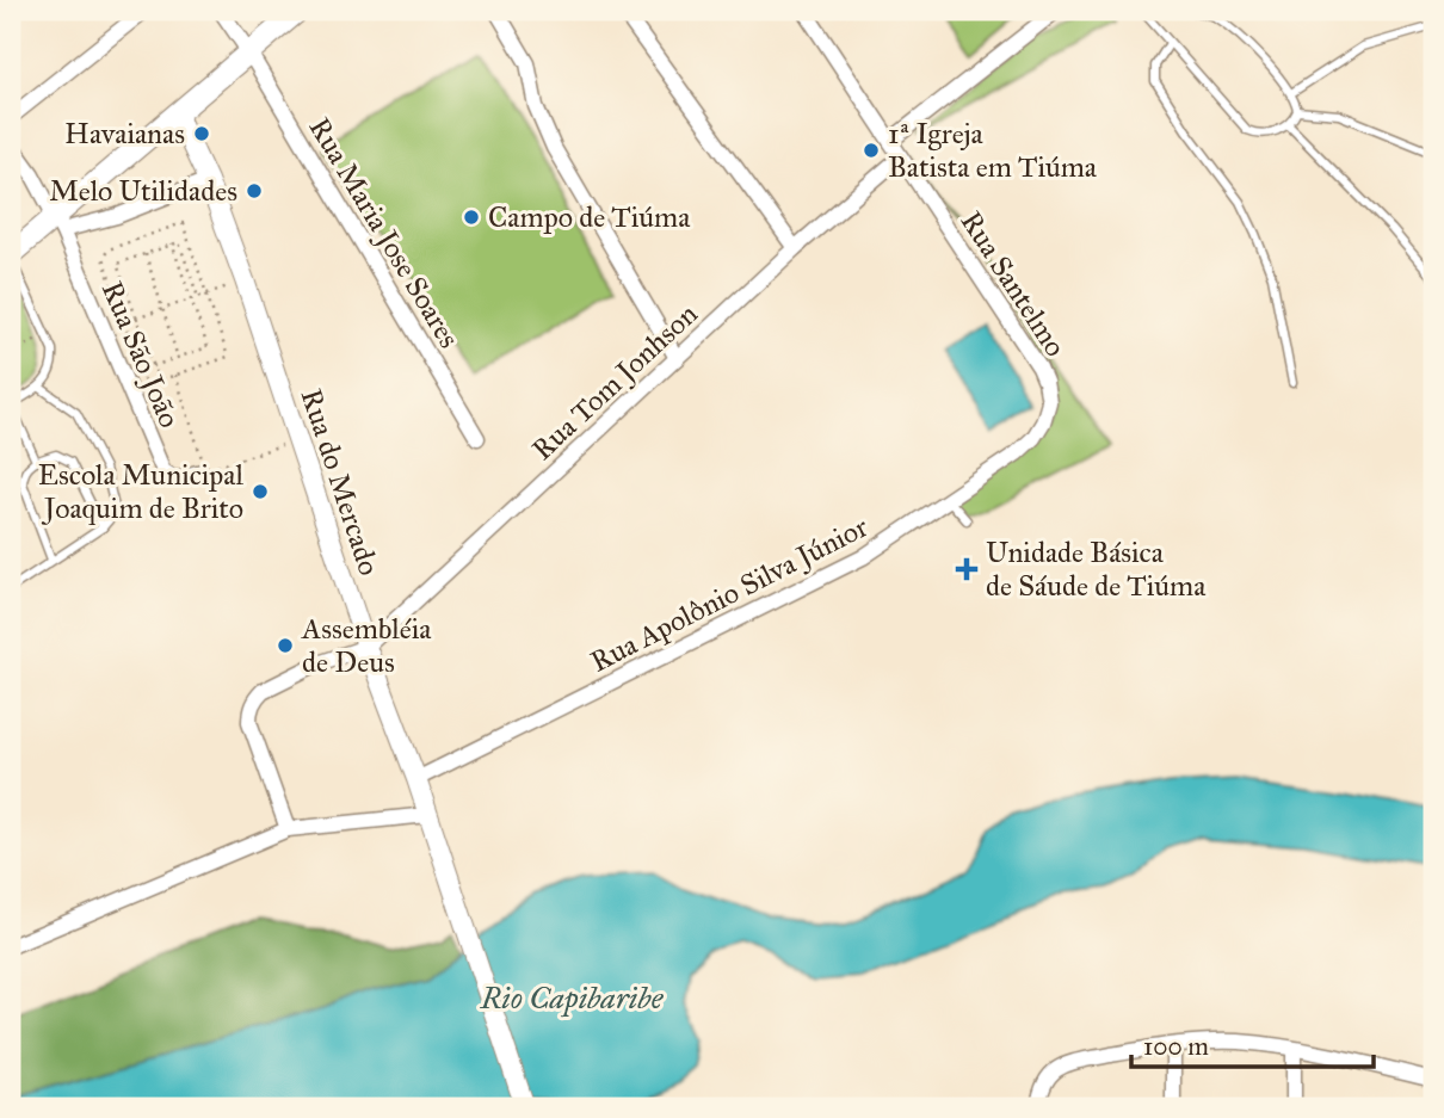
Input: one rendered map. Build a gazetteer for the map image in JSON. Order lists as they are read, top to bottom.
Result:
{
  "streets": {
    "main road": ["Rua do Mercado"],
    "street": [
      "Rua Maria Jose Soares",
      "Rua Santelmo",
      "Rua São João",
      "Rua Tom Jonhson",
      "Rua Apolônio Silva Júnior"
    ]
  },
  "crossings": [
    ["Rua Santelmo", "Rua Tom Jonhson"],
    ["Rua Santelmo", "Rua Apolônio Silva Júnior"],
    ["Rua Tom Jonhson", "Rua do Mercado"],
    ["Rua do Mercado", "Rua Apolônio Silva Júnior"]
  ],
  "water": ["Rio Capibaribe"],
  "places": {
    "other": [
      "Havaianas",
      "1ª Igreja Batista em Tiúma",
      "Melo Utilidades",
      "Campo de Tiúma",
      "Escola Municipal Joaquim de Brito",
      "Assembléia de Deus"
    ],
    "health": ["Unidade Básica de Sáude de Tiúma"]
  },
  "scale_bar": "100 m"
}
